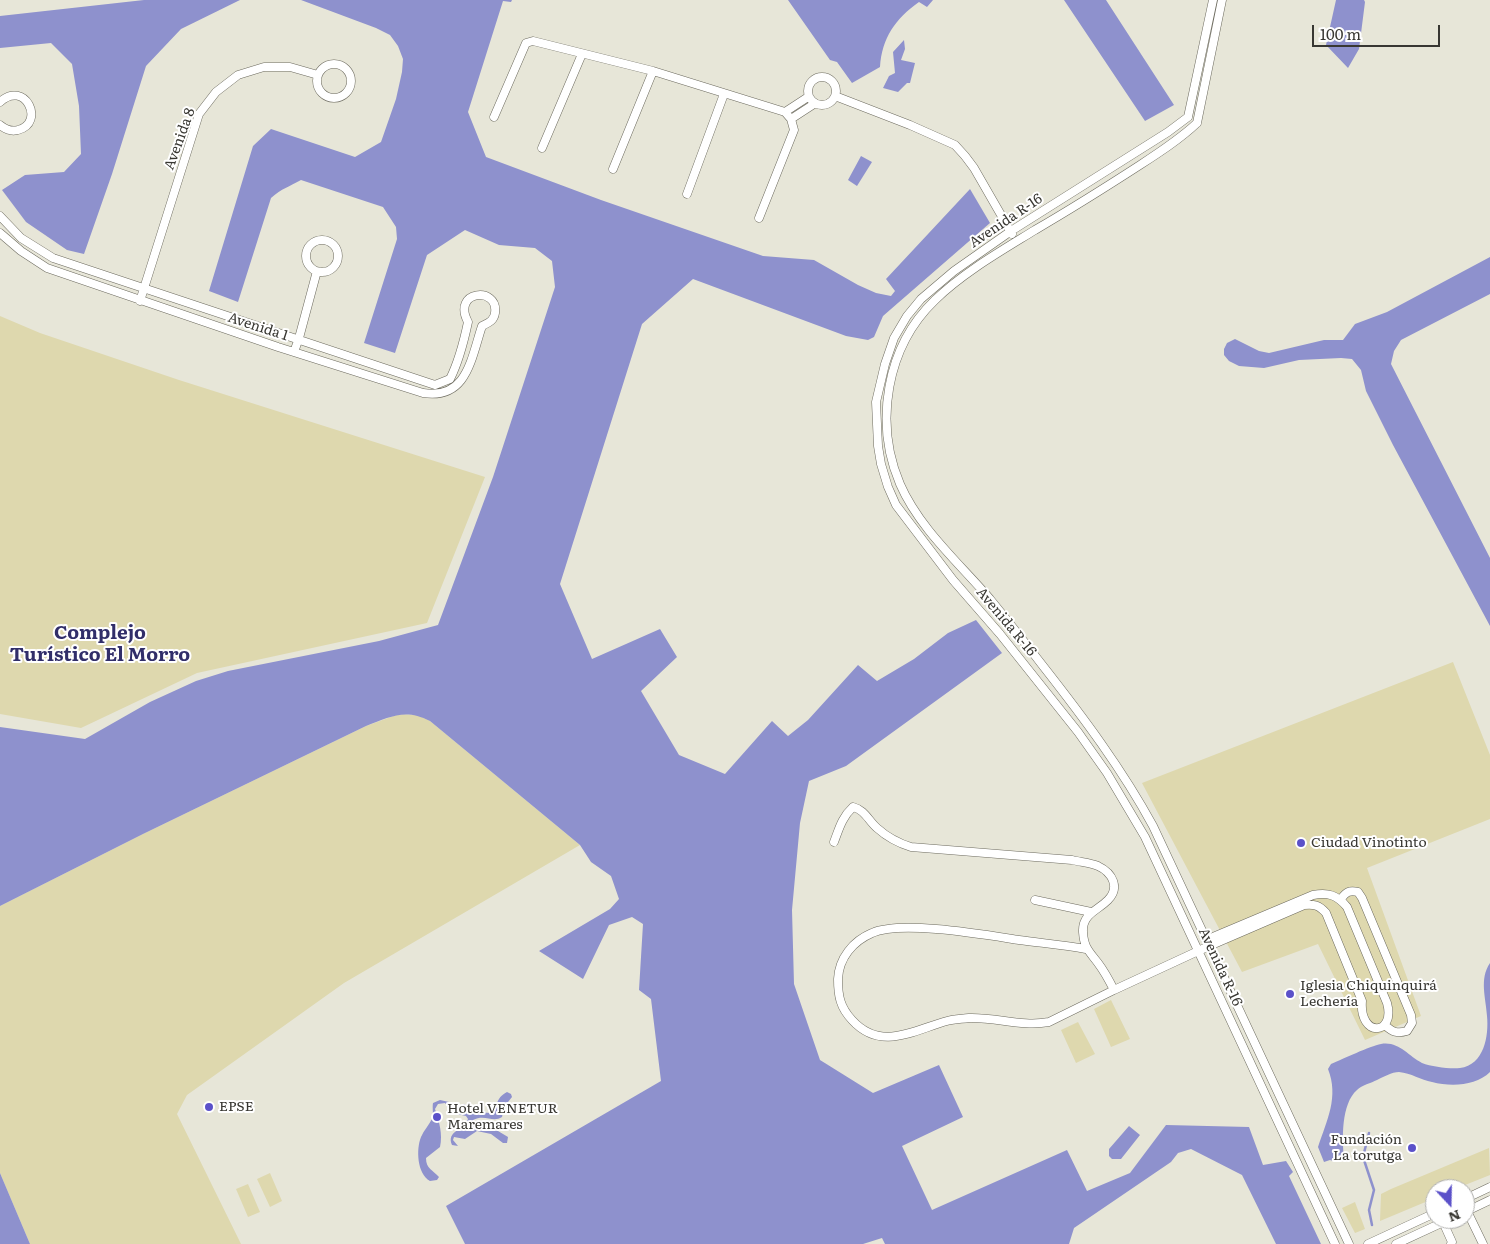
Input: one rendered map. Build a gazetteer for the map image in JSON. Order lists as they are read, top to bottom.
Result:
{
  "streets": {
    "street": ["Avenida 8", "Avenida R-16", "Avenida 1"]
  },
  "crossings": [
    ["Avenida 8", "Avenida 1"]
  ],
  "districts": ["Complejo Turístico El Morro"],
  "places": [
    "Ciudad Vinotinto",
    "Iglesia Chiquinquirá Lechería",
    "EPSE",
    "Hotel VENETUR Maremares",
    "Fundación La torutga"
  ],
  "scale_bar": "100 m",
  "north": "bottom"
}
